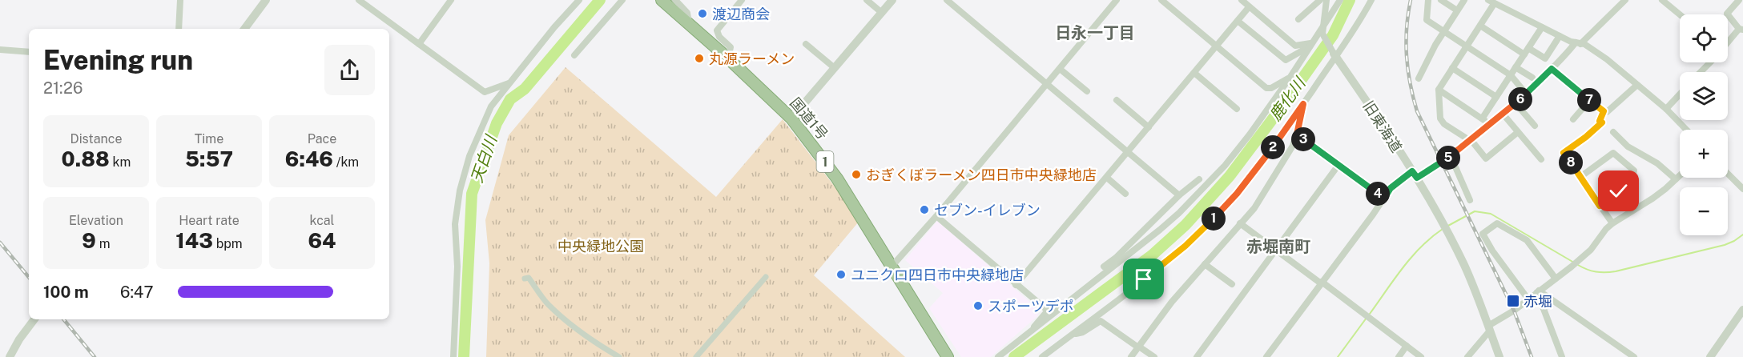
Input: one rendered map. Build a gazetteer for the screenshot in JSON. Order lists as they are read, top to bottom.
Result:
{
  "streets": {
    "highway": ["国道1号", "1"],
    "street": ["旧東海道"]
  },
  "districts": ["日永一丁目", "赤堀南町"],
  "water": ["鹿化川", "天白川"],
  "parks": ["中央緑地公園"],
  "places": {
    "other": [
      "渡辺商会",
      "丸源ラーメン",
      "おぎくぼラーメン四日市中央緑地店",
      "セブン-イレブン",
      "ユニクロ四日市中央緑地店",
      "スポーツデポ"
    ],
    "transit": ["赤堀"]
  },
  "page": {
    "map_buttons": ["+", "−"],
    "heading": ["Evening run", "21:26"],
    "pins": [
      "6",
      "7",
      "3",
      "2",
      "5",
      "8",
      "4",
      "1"
    ],
    "stats": [
      ["Distance", "0.88 km"],
      ["Time", "5:57"],
      ["Pace", "6:46 /km"],
      ["Elevation", "9 m"],
      ["Heart rate", "143 bpm"],
      ["kcal", "64"]
    ],
    "list": [
      {
        "name": "100 m",
        "note": "6:47"
      }
    ]
  }
}
